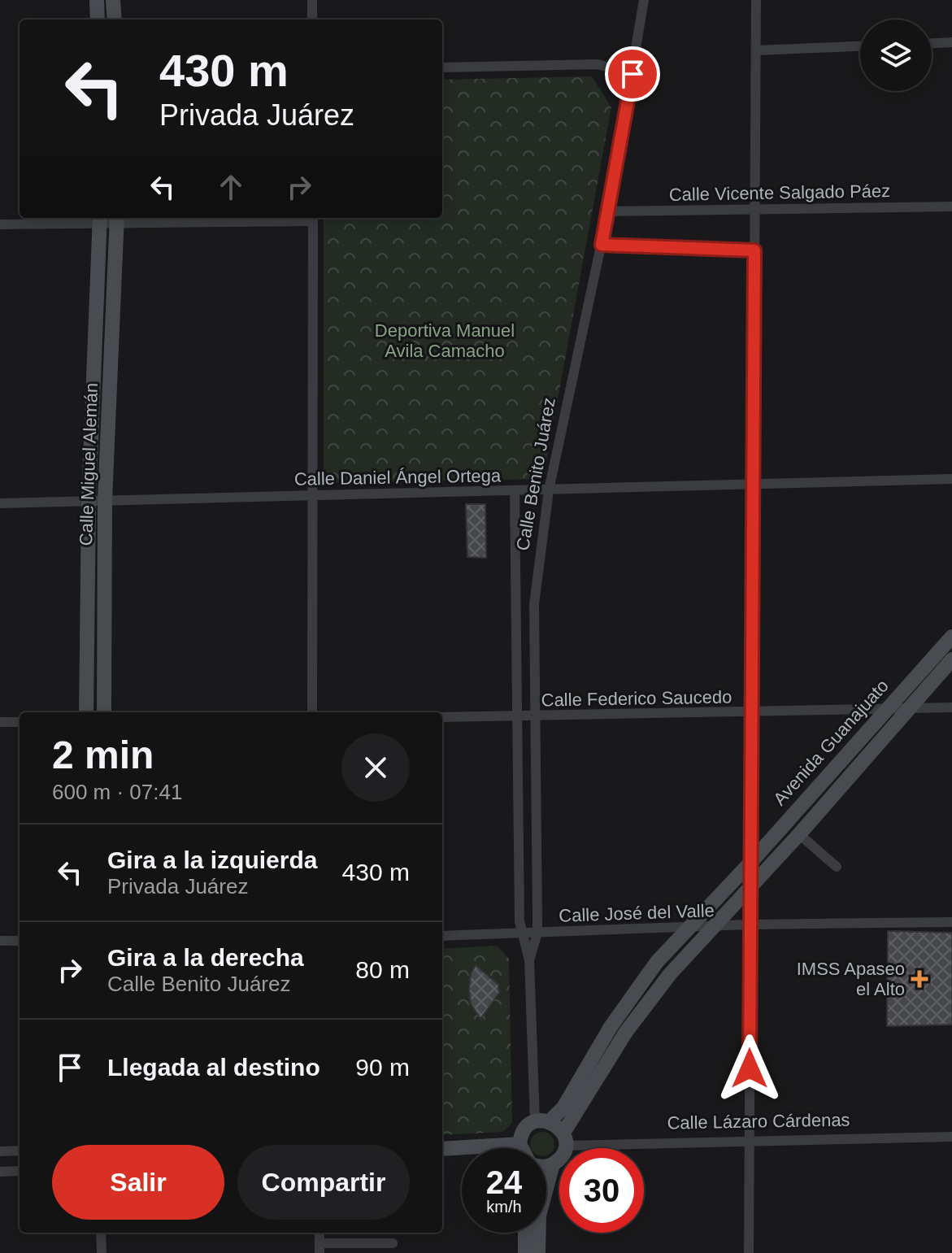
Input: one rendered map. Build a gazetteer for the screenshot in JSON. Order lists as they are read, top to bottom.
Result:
{
  "streets": {
    "street": [
      "Calle Vicente Salgado Páez",
      "Calle Miguel Alemán",
      "Calle Benito Juárez",
      "Calle Daniel Ángel Ortega",
      "Calle Federico Saucedo",
      "Avenida Guanajuato",
      "Calle José del Valle",
      "Calle Lázaro Cárdenas"
    ]
  },
  "crossings": [
    ["Calle Vicente Salgado Páez", "Calle Benito Juárez"],
    ["Calle Miguel Alemán", "Calle Daniel Ángel Ortega"],
    ["Calle Benito Juárez", "Calle Daniel Ángel Ortega"],
    ["Calle Benito Juárez", "Calle Federico Saucedo"],
    ["Calle Benito Juárez", "Avenida Guanajuato"],
    ["Calle Benito Juárez", "Calle José del Valle"],
    ["Calle Federico Saucedo", "Avenida Guanajuato"],
    ["Avenida Guanajuato", "Calle José del Valle"],
    ["Avenida Guanajuato", "Calle Lázaro Cárdenas"]
  ],
  "parks": ["Deportiva Manuel Avila Camacho"],
  "places": {
    "health": ["IMSS Apaseo el Alto"]
  },
  "page": {
    "turn": ["430 m", "Privada Juárez"],
    "heading": ["2 min", "600 m · 07:41"],
    "list": [
      {
        "name": "Gira a la izquierda",
        "note": "Privada Juárez",
        "value": "430 m"
      },
      {
        "name": "Gira a la derecha",
        "note": "Calle Benito Juárez",
        "value": "80 m"
      },
      {
        "name": "Llegada al destino",
        "value": "90 m"
      }
    ],
    "buttons": ["Salir", "Compartir"],
    "speed": "24 km/h",
    "limit": "30"
  }
}
